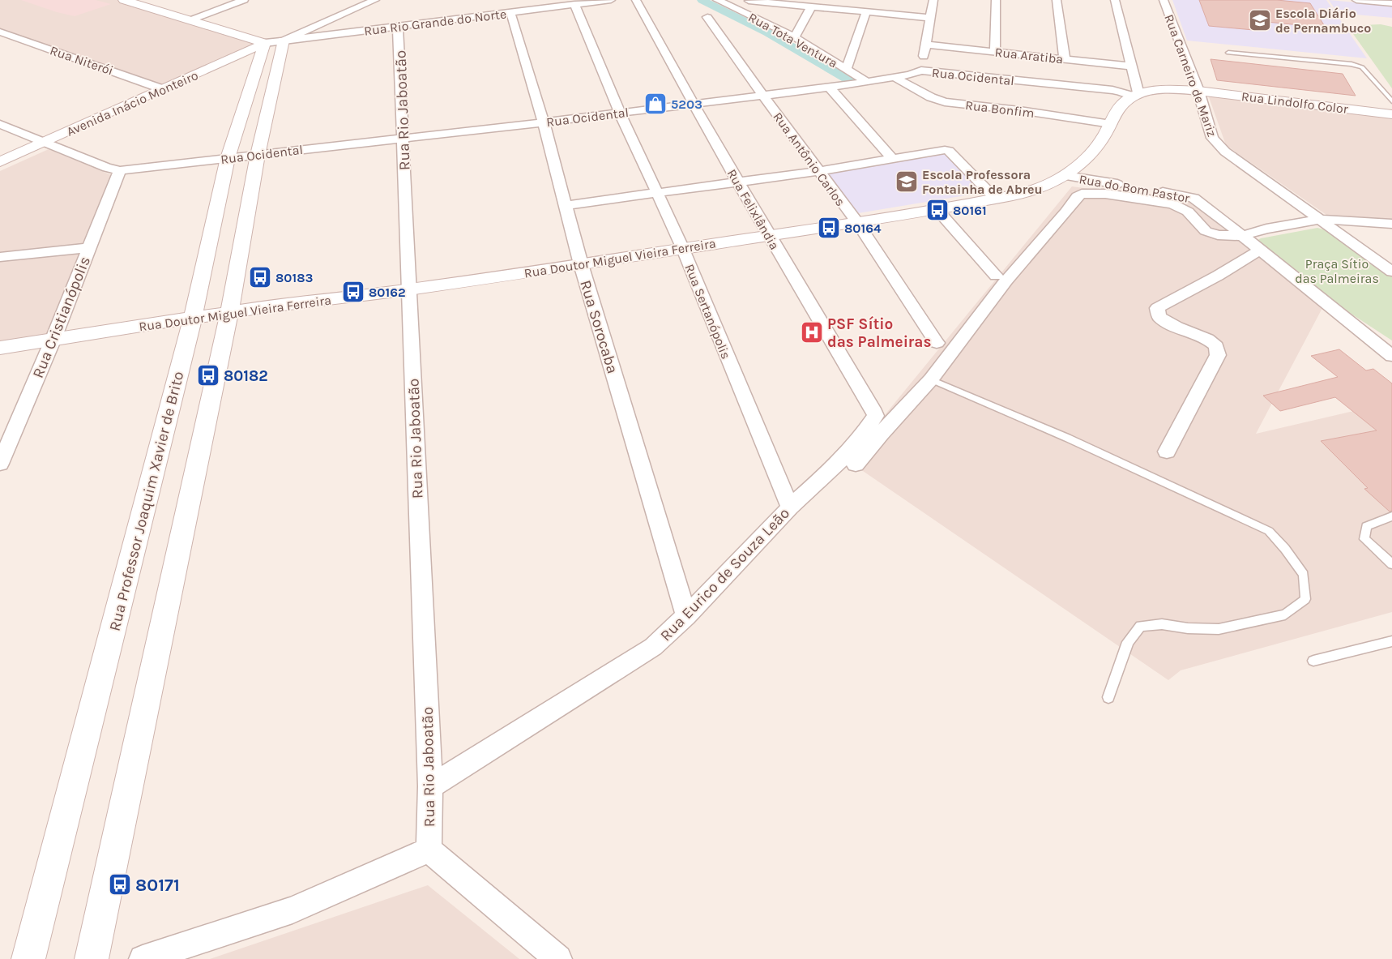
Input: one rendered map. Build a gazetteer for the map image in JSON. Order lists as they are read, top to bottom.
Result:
{
  "streets": {
    "street": [
      "Rua Rio Grande do Norte",
      "Rua Tota Ventura",
      "Rua Aratiba",
      "Rua Niterói",
      "Rua Carneiro de Mariz",
      "Rua Ocidental",
      "Rua Lindolfo Color",
      "Avenida Inácio Monteiro",
      "Rua Bonfim",
      "Rua Rio Jaboatão",
      "Rua Antônio Carlos",
      "Rua do Bom Pastor",
      "Rua Felixlândia",
      "Rua Doutor Miguel Vieira Ferreira",
      "Rua Sertanópolis",
      "Rua Cristianópolis",
      "Rua Sorocaba",
      "Rua Professor Joaquim Xavier de Brito",
      "Rua Eurico de Souza Leão"
    ]
  },
  "crossings": [
    ["Rua Rio Grande do Norte", "Avenida Inácio Monteiro"],
    ["Rua Rio Grande do Norte", "Rua Rio Jaboatão"],
    ["Rua Rio Grande do Norte", "Rua Sertanópolis"],
    ["Rua Rio Grande do Norte", "Rua Sorocaba"],
    ["Rua Rio Grande do Norte", "Rua Professor Joaquim Xavier de Brito"],
    ["Rua Tota Ventura", "Rua Ocidental"],
    ["Rua Niterói", "Avenida Inácio Monteiro"],
    ["Rua Carneiro de Mariz", "Rua Lindolfo Color"],
    ["Rua Carneiro de Mariz", "Rua Doutor Miguel Vieira Ferreira"],
    ["Rua Ocidental", "Avenida Inácio Monteiro"],
    ["Rua Ocidental", "Rua Bonfim"],
    ["Rua Ocidental", "Rua Rio Jaboatão"],
    ["Rua Ocidental", "Rua Antônio Carlos"],
    ["Rua Ocidental", "Rua Felixlândia"],
    ["Rua Ocidental", "Rua Doutor Miguel Vieira Ferreira"],
    ["Rua Ocidental", "Rua Sertanópolis"],
    ["Rua Ocidental", "Rua Cristianópolis"],
    ["Rua Ocidental", "Rua Sorocaba"],
    ["Rua Ocidental", "Rua Professor Joaquim Xavier de Brito"],
    ["Rua Lindolfo Color", "Rua Doutor Miguel Vieira Ferreira"],
    ["Avenida Inácio Monteiro", "Rua Professor Joaquim Xavier de Brito"],
    ["Rua Bonfim", "Rua Doutor Miguel Vieira Ferreira"],
    ["Rua Rio Jaboatão", "Rua Doutor Miguel Vieira Ferreira"],
    ["Rua Rio Jaboatão", "Rua Eurico de Souza Leão"],
    ["Rua Antônio Carlos", "Rua Doutor Miguel Vieira Ferreira"],
    ["Rua do Bom Pastor", "Rua Doutor Miguel Vieira Ferreira"],
    ["Rua Felixlândia", "Rua Doutor Miguel Vieira Ferreira"],
    ["Rua Felixlândia", "Rua Eurico de Souza Leão"],
    ["Rua Doutor Miguel Vieira Ferreira", "Rua Sertanópolis"],
    ["Rua Doutor Miguel Vieira Ferreira", "Rua Cristianópolis"],
    ["Rua Doutor Miguel Vieira Ferreira", "Rua Sorocaba"],
    ["Rua Doutor Miguel Vieira Ferreira", "Rua Professor Joaquim Xavier de Brito"],
    ["Rua Sertanópolis", "Rua Eurico de Souza Leão"],
    ["Rua Sorocaba", "Rua Eurico de Souza Leão"]
  ],
  "parks": ["Praça Sítio das Palmeiras"],
  "places": {
    "school or university": ["Escola Diário de Pernambuco", "Escola Professora Fontainha de Abreu"],
    "shop": ["5203"],
    "bus stop": [
      "80161",
      "80164",
      "80183",
      "80162",
      "80182",
      "80171"
    ],
    "hospital": ["PSF Sítio das Palmeiras"]
  }
}
